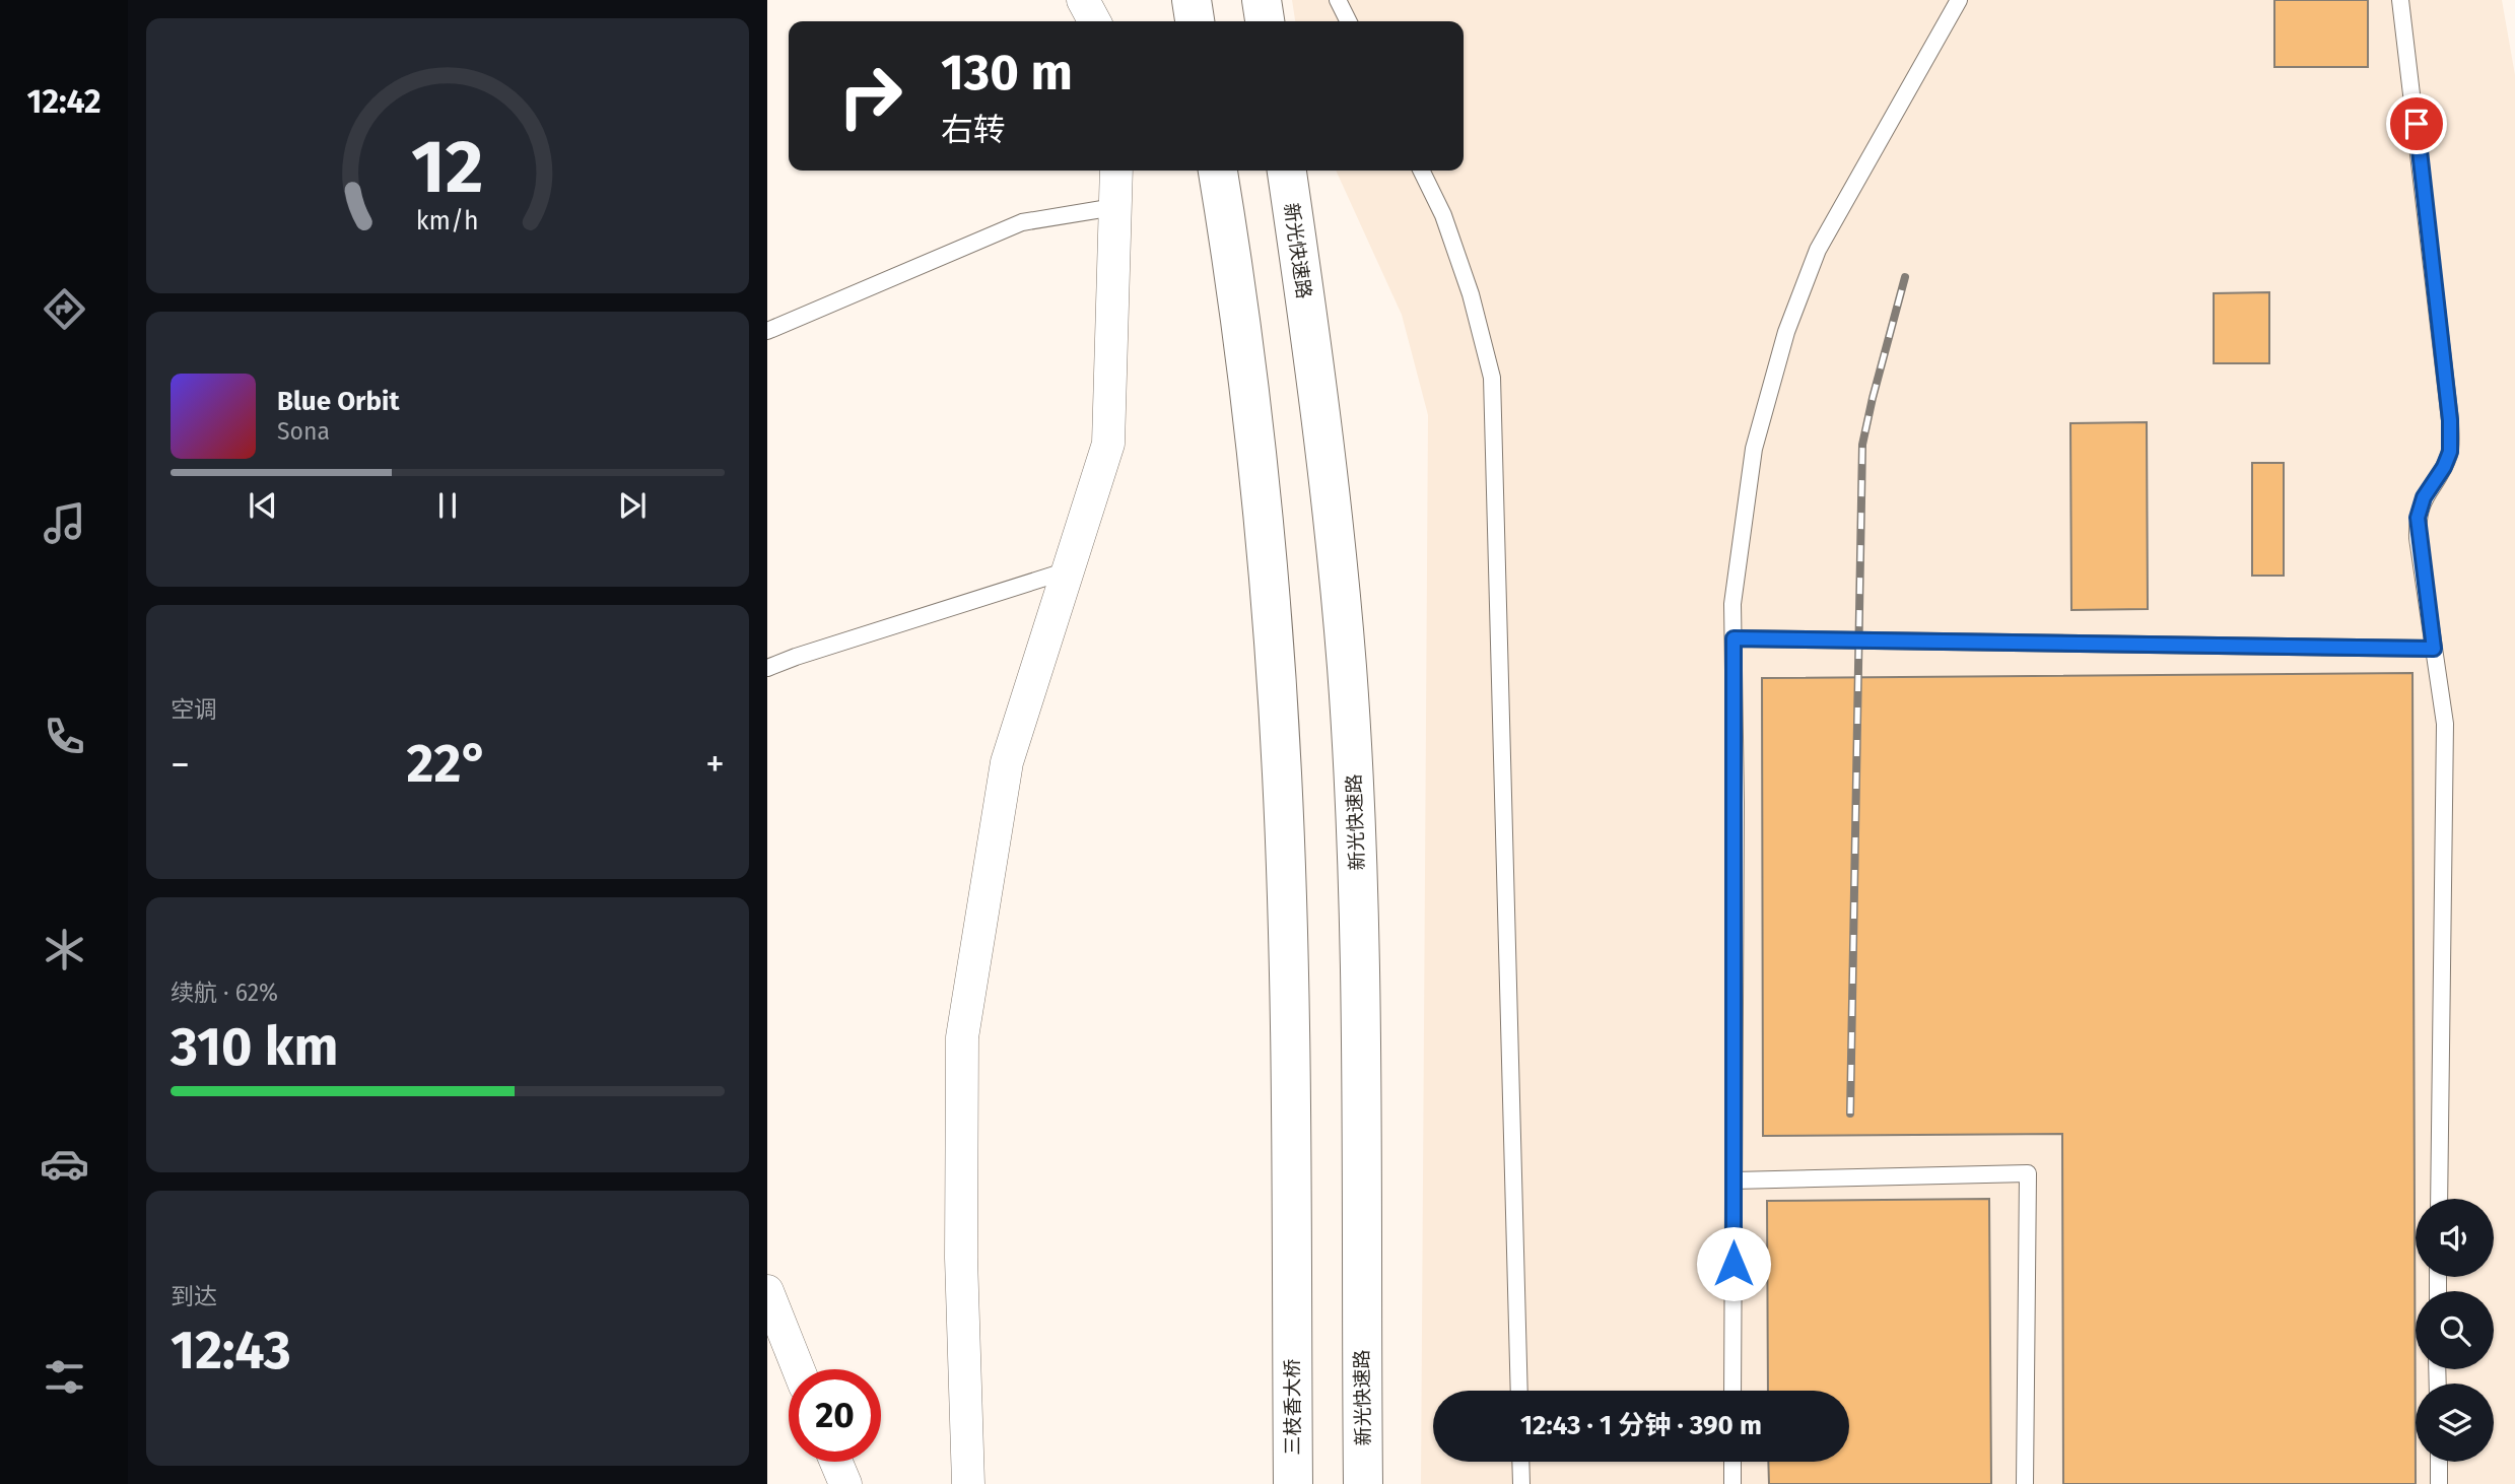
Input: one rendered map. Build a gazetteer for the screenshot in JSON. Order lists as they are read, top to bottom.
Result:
{
  "streets": {
    "highway": ["新光快速路", "三枝香大桥"]
  },
  "page": {
    "tabs": "12:42",
    "turn": ["130 m", "右转"],
    "song": ["Blue Orbit", "Sona"],
    "tile": [
      "空调",
      ["续航 · 62%", "310 km"],
      ["到达", "12:43"]
    ],
    "heat": ["−", "22°", "+"],
    "limit": "20",
    "trip": "12:43 · 1 分钟 · 390 m",
    "gauge": ["12", "km/h"]
  }
}
